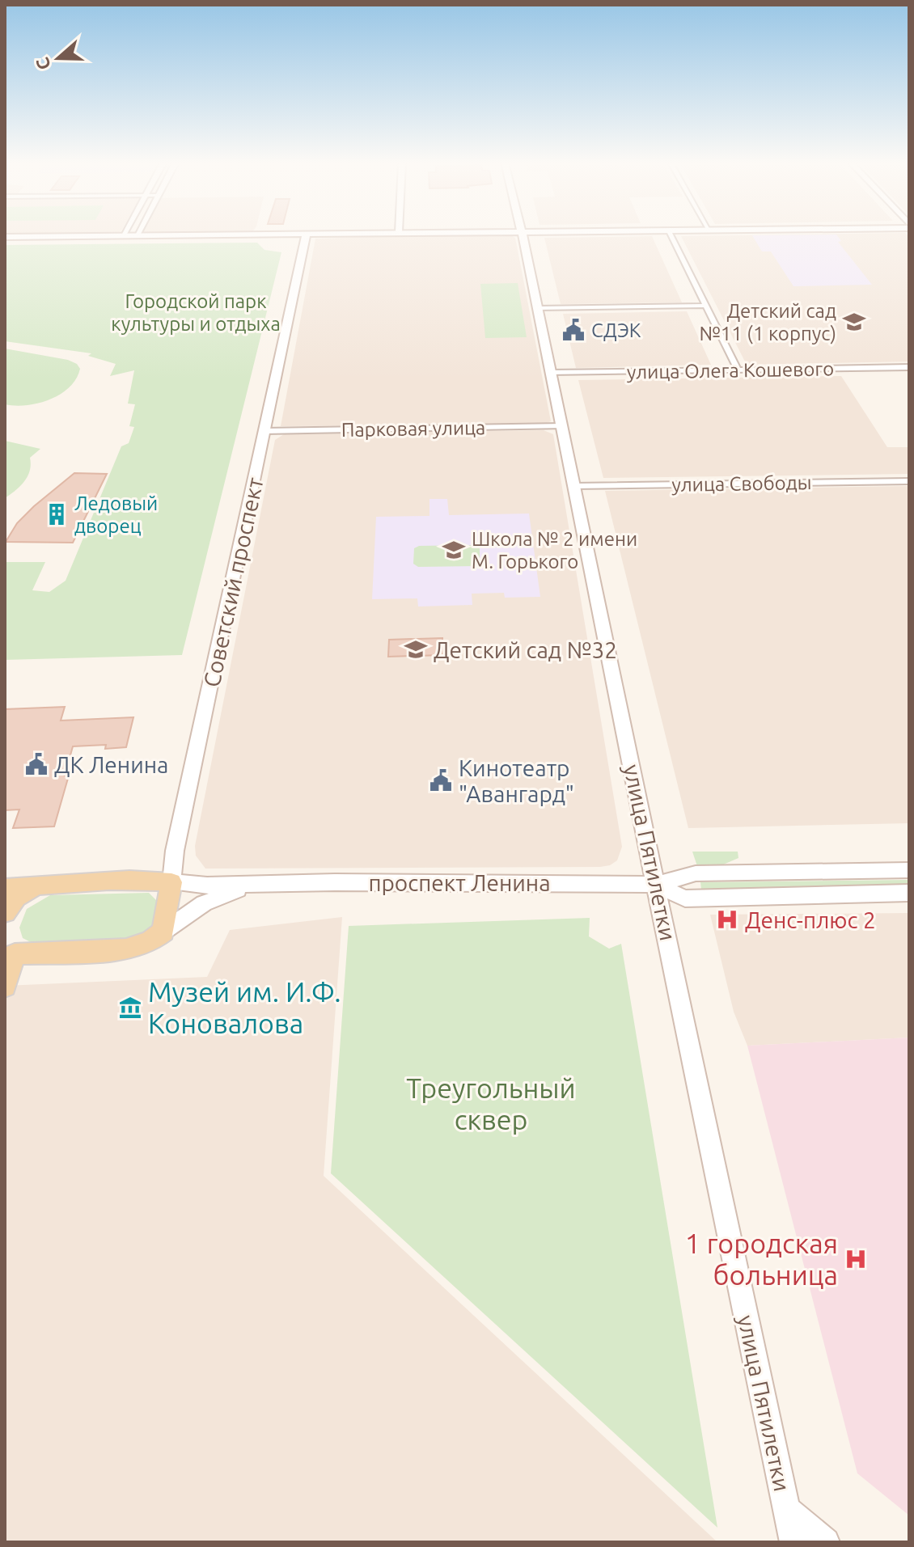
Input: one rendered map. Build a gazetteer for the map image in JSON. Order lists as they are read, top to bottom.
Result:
{
  "streets": {
    "main road": ["Советский проспект", "улица Пятилетки", "проспект Ленина"],
    "street": ["улица Олега Кошевого", "Парковая улица", "улица Свободы"]
  },
  "crossings": [
    ["улица Олега Кошевого", "улица Пятилетки"],
    ["Парковая улица", "Советский проспект"],
    ["Парковая улица", "улица Пятилетки"],
    ["улица Свободы", "улица Пятилетки"],
    ["Советский проспект", "проспект Ленина"],
    ["улица Пятилетки", "проспект Ленина"]
  ],
  "parks": ["Городской парк культуры и отдыха", "Треугольный сквер"],
  "places": {
    "school or university": ["Детский сад №11 (1 корпус)", "Школа № 2 имени М. Горького", "Детский сад №32"],
    "public building": ["СДЭК", "ДК Ленина", "Кинотеатр \"Авангард\""],
    "building": ["Ледовый дворец"],
    "hospital": ["Денс-плюс 2", "1 городская больница"],
    "museum": ["Музей им. И.Ф. Коновалова"]
  },
  "north": "left"
}
